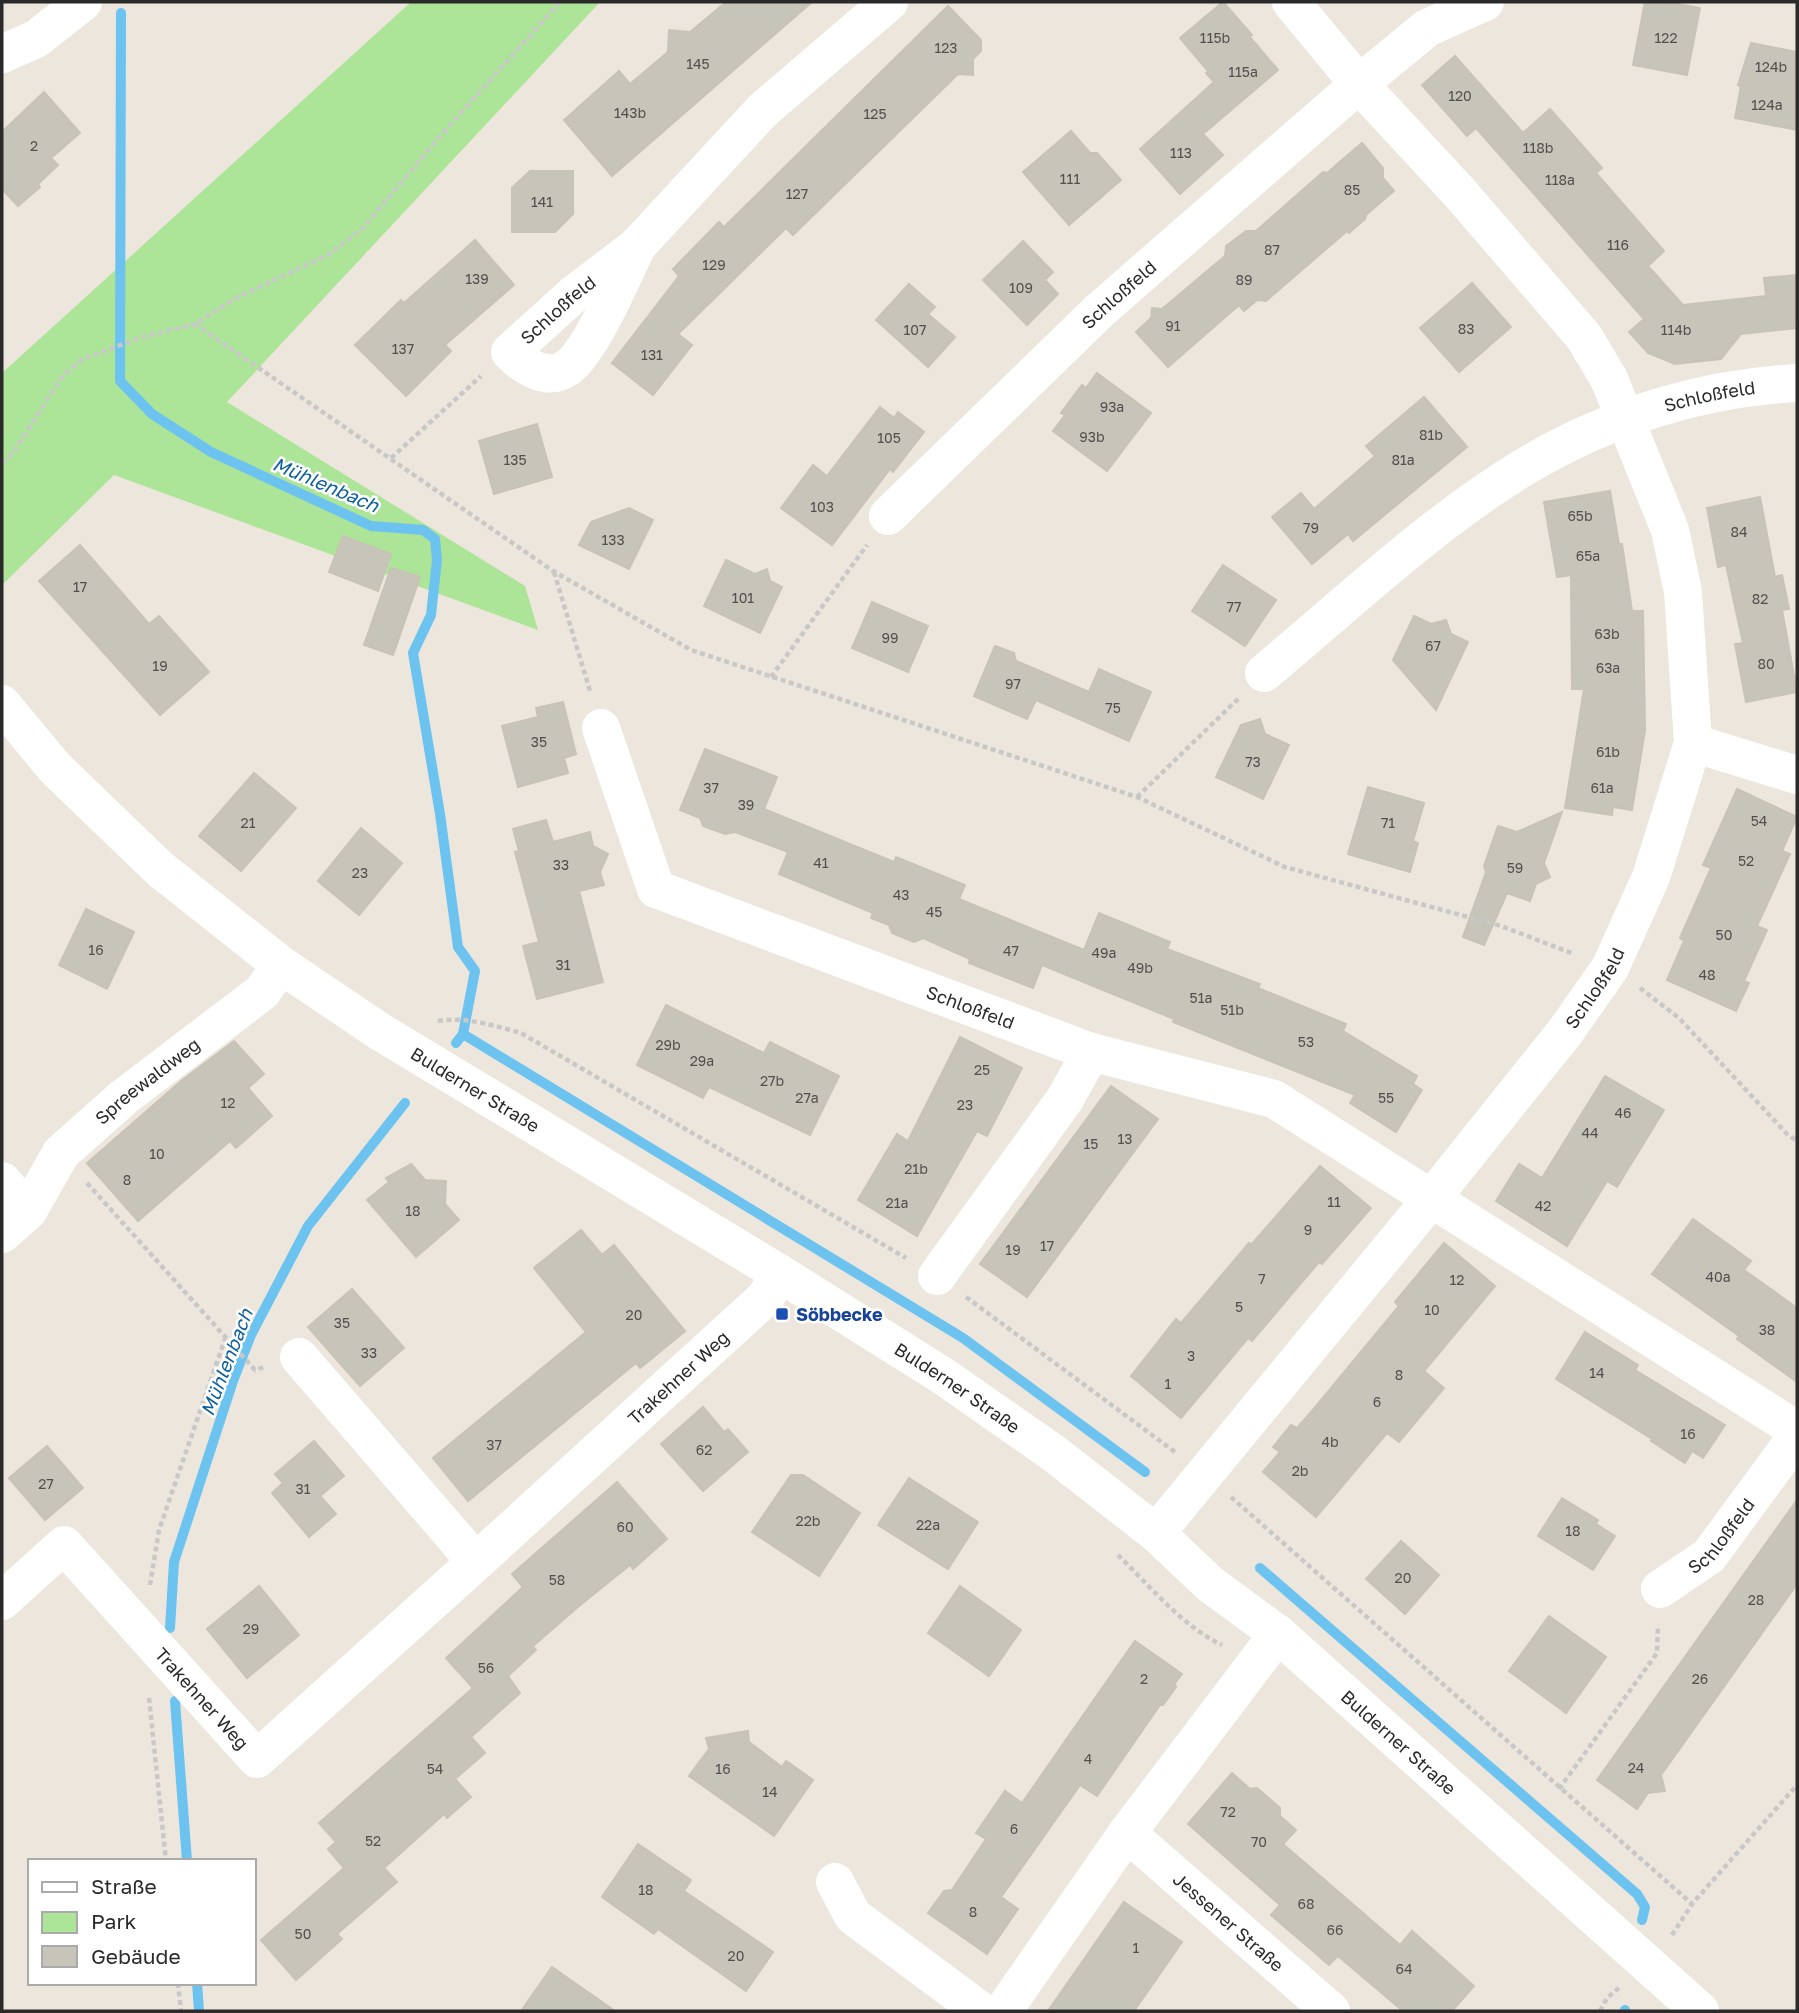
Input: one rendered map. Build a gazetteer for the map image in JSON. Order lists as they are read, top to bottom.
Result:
{
  "streets": {
    "street": [
      "Schloßfeld",
      "Spreewaldweg",
      "Bulderner Straße",
      "Trakehner Weg",
      "Jessener Straße"
    ]
  },
  "crossings": [
    ["Schloßfeld", "Bulderner Straße"],
    ["Spreewaldweg", "Bulderner Straße"],
    ["Bulderner Straße", "Trakehner Weg"]
  ],
  "water": ["Mühlenbach"],
  "places": {
    "transit": ["Söbbecke"]
  },
  "house_numbers": [
    "115b",
    "122",
    "123",
    "145",
    "124b",
    "115a",
    "120",
    "124a",
    "143b",
    "125",
    "2",
    "118b",
    "113",
    "111",
    "118a",
    "85",
    "127",
    "141",
    "116",
    "87",
    "129",
    "139",
    "89",
    "109",
    "91",
    "83",
    "107",
    "114b",
    "137",
    "131",
    "93a",
    "81b",
    "93b",
    "105",
    "135",
    "81a",
    "103",
    "65b",
    "79",
    "84",
    "133",
    "65a",
    "17",
    "101",
    "82",
    "77",
    "63b",
    "99",
    "67",
    "80",
    "19",
    "63a",
    "97",
    "75",
    "35",
    "61b",
    "73",
    "37",
    "61a",
    "39",
    "54",
    "21",
    "71",
    "52",
    "41",
    "33",
    "59",
    "23",
    "43",
    "45",
    "50",
    "16",
    "47",
    "49a",
    "31",
    "49b",
    "48",
    "51a",
    "51b",
    "53",
    "29b",
    "29a",
    "25",
    "27b",
    "27a",
    "55",
    "12",
    "23",
    "46",
    "44",
    "13",
    "15",
    "10",
    "21b",
    "8",
    "11",
    "21a",
    "42",
    "18",
    "9",
    "17",
    "19",
    "40a",
    "7",
    "12",
    "5",
    "10",
    "20",
    "35",
    "38",
    "33",
    "3",
    "14",
    "8",
    "1",
    "6",
    "16",
    "4b",
    "37",
    "62",
    "2b",
    "27",
    "31",
    "22b",
    "22a",
    "60",
    "18",
    "20",
    "58",
    "28",
    "29",
    "56",
    "2",
    "26",
    "4",
    "24",
    "54",
    "16",
    "14",
    "72",
    "6",
    "52",
    "70",
    "18",
    "68",
    "8",
    "66",
    "50",
    "1",
    "20",
    "64"
  ],
  "legend": ["Straße", "Park", "Gebäude"]
}
